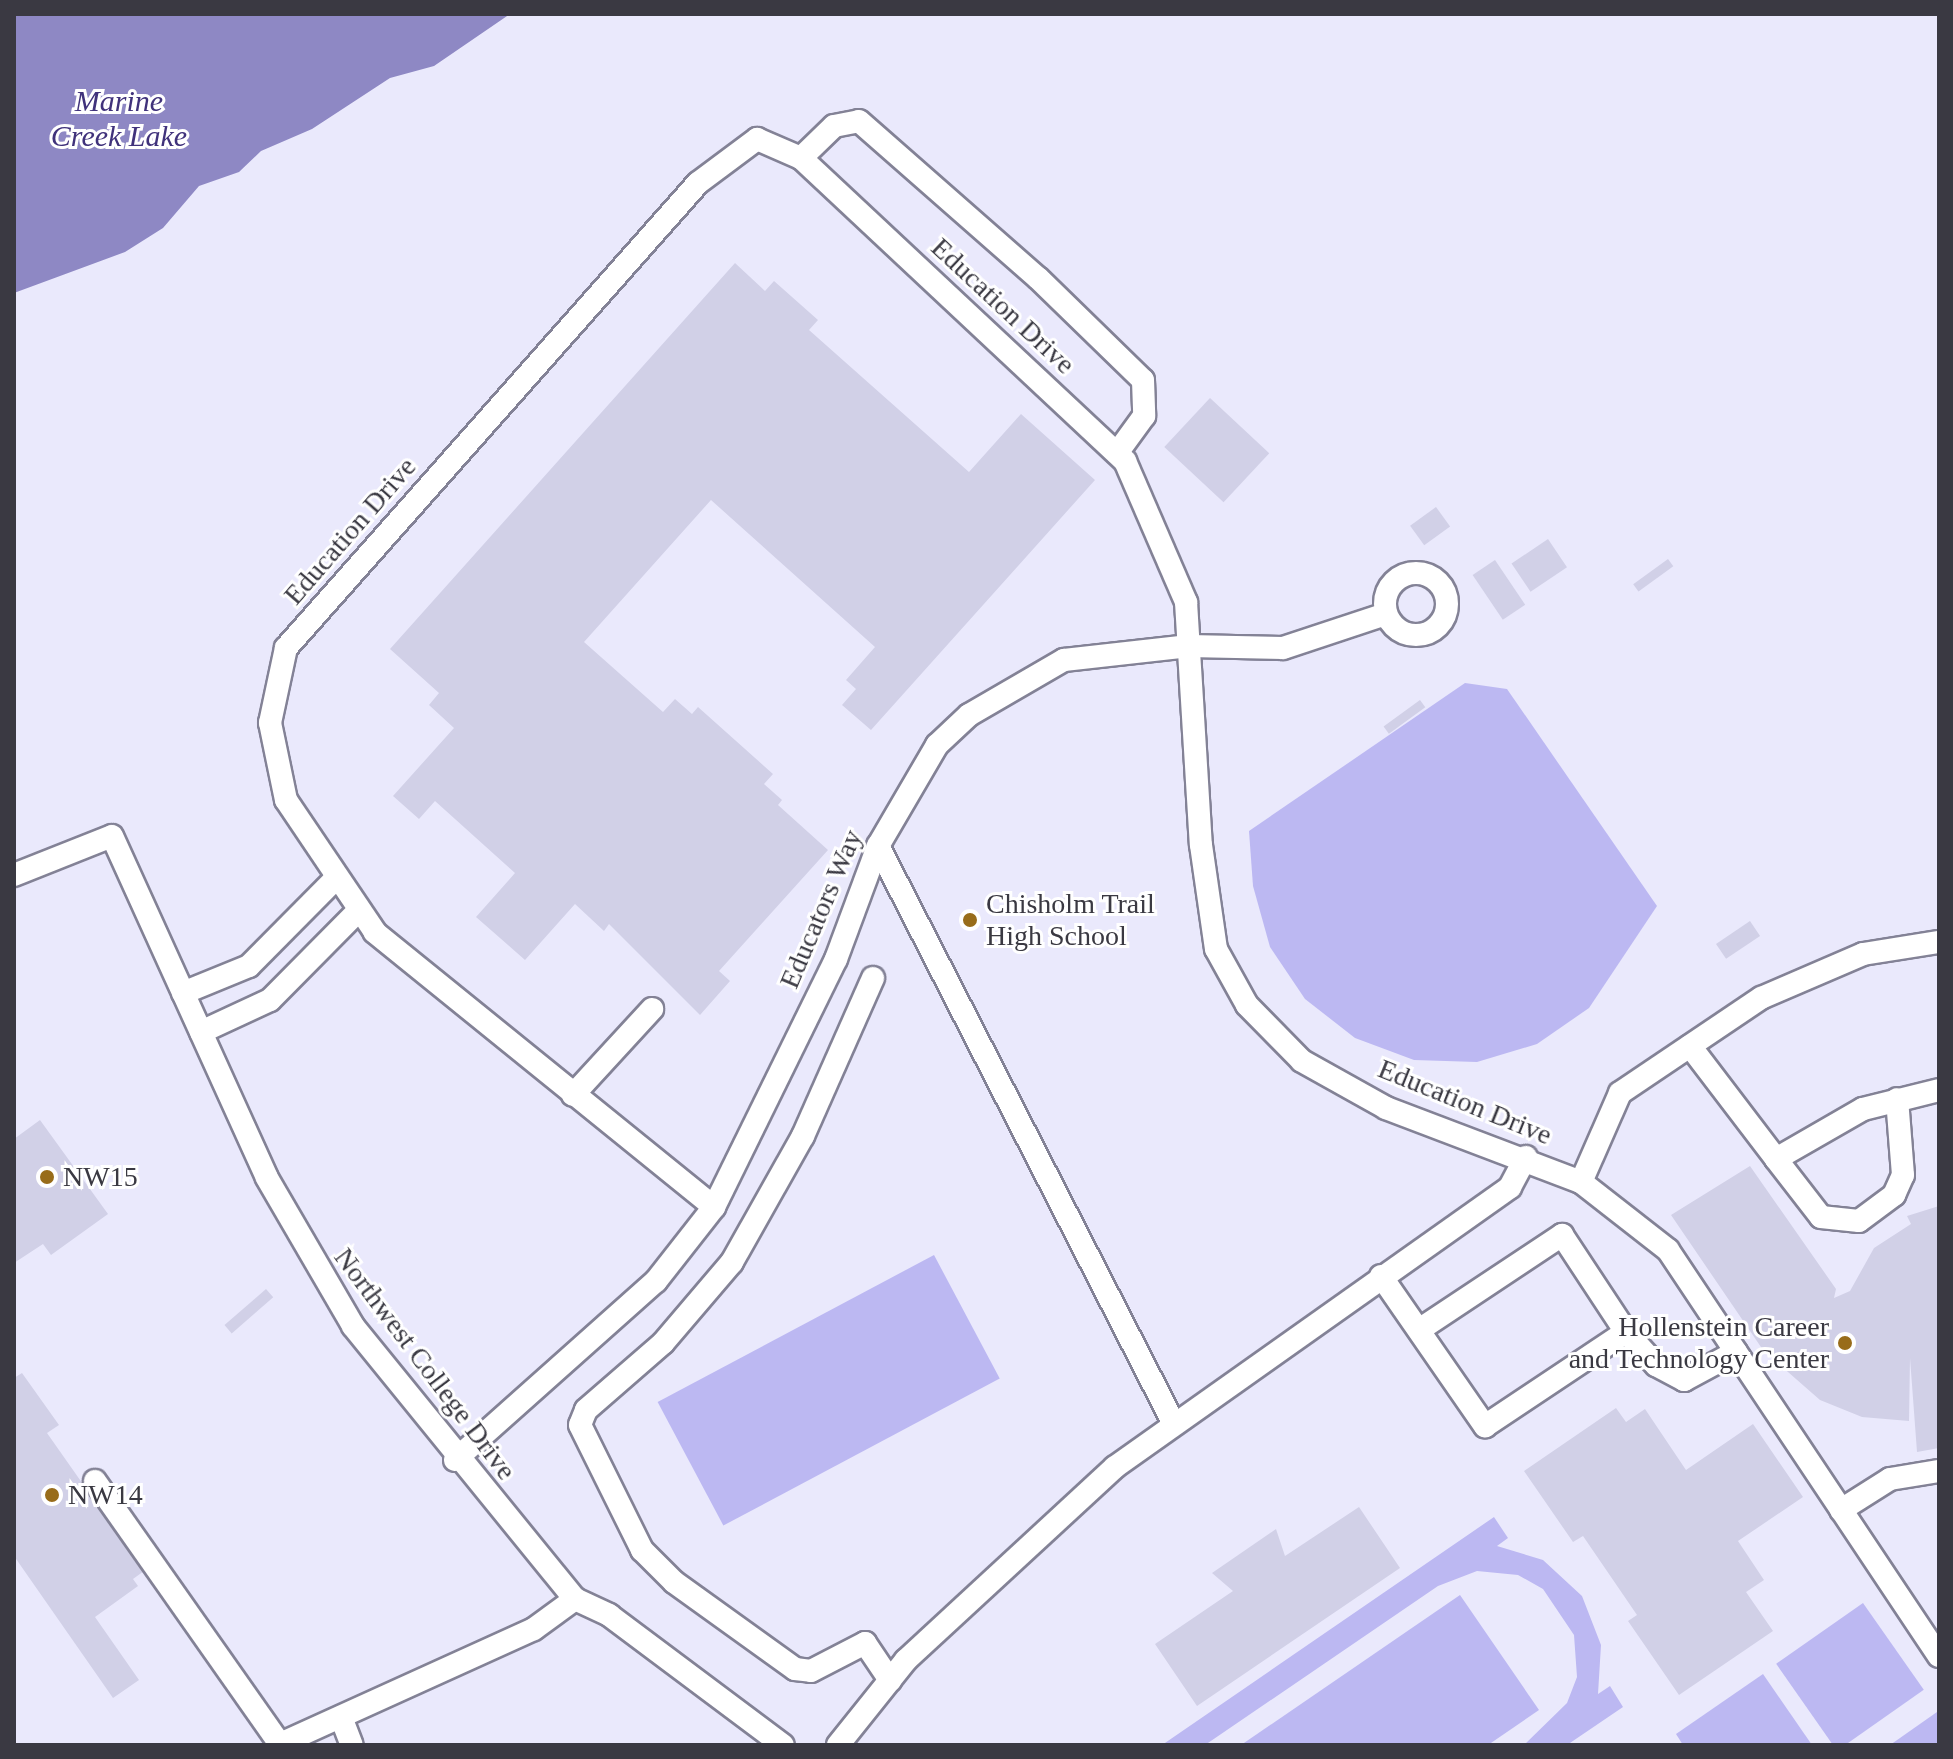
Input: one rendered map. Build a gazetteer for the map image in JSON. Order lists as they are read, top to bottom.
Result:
{
  "streets": {
    "street": ["Education Drive", "Educators Way", "Northwest College Drive"]
  },
  "crossings": [
    ["Education Drive", "Educators Way"],
    ["Educators Way", "Northwest College Drive"]
  ],
  "water": ["Marine Creek Lake"],
  "places": [
    "Chisholm Trail High School",
    "NW15",
    "Hollenstein Career and Technology Center",
    "NW14"
  ]
}
